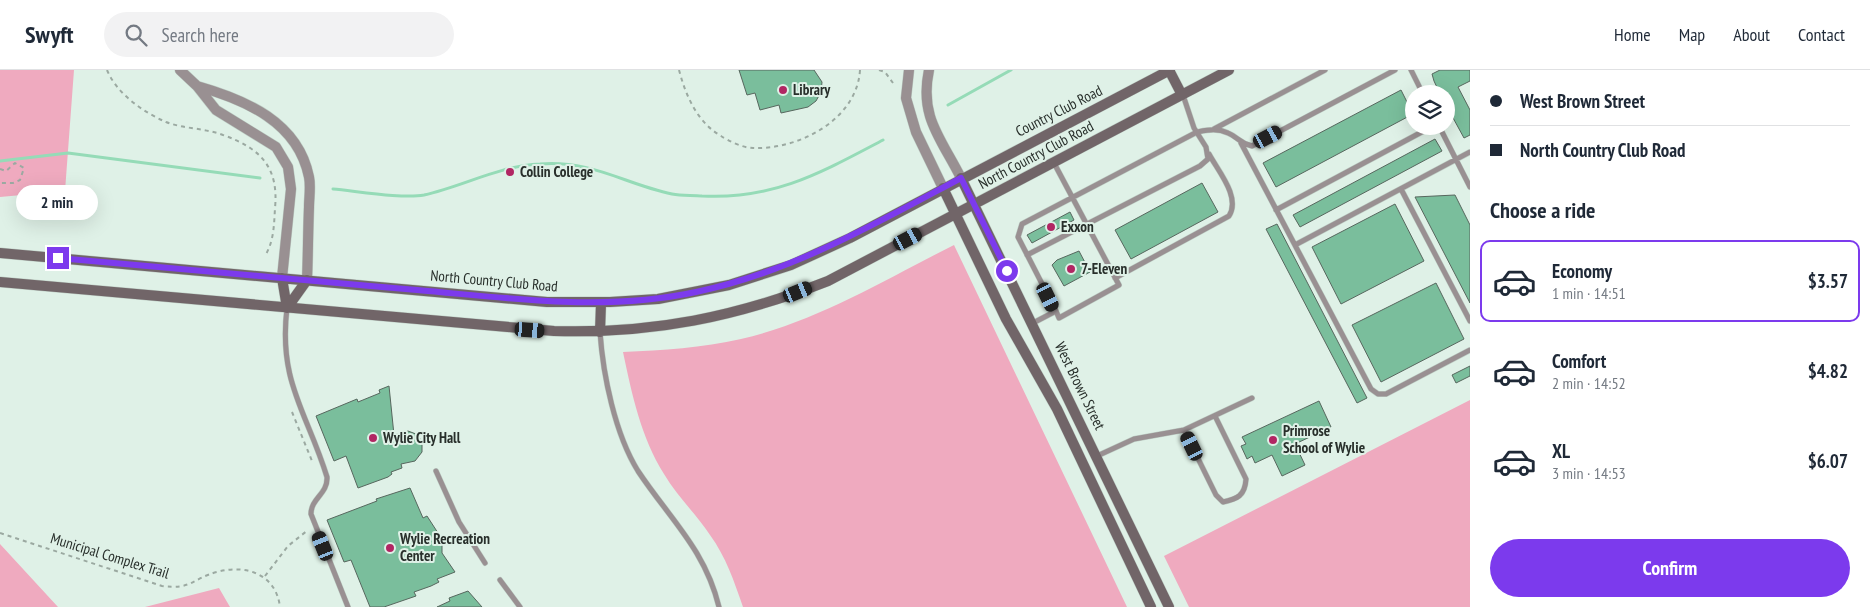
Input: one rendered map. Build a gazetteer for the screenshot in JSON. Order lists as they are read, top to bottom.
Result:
{
  "streets": {
    "main road": ["Country Club Road", "North Country Club Road", "West Brown Street"],
    "path": ["Municipal Complex Trail"]
  },
  "crossings": [
    ["Country Club Road", "North Country Club Road"],
    ["Country Club Road", "West Brown Street"],
    ["North Country Club Road", "West Brown Street"]
  ],
  "places": [
    "Library",
    "Collin College",
    "Exxon",
    "7-Eleven",
    "Wylie City Hall",
    "Primrose School of Wylie",
    "Wylie Recreation Center"
  ],
  "page": {
    "header": "Swyft",
    "search": "Search here",
    "nav": [
      "Home",
      "Map",
      "About",
      "Contact"
    ],
    "banner": ["West Brown Street", "North Country Club Road"],
    "heading": "Choose a ride",
    "bubble": "2 min",
    "list": [
      {
        "name": "Economy",
        "note": "1 min · 14:51",
        "value": "$3.57"
      },
      {
        "name": "Comfort",
        "note": "2 min · 14:52",
        "value": "$4.82"
      },
      {
        "name": "XL",
        "note": "3 min · 14:53",
        "value": "$6.07"
      }
    ],
    "buttons": "Confirm"
  }
}
